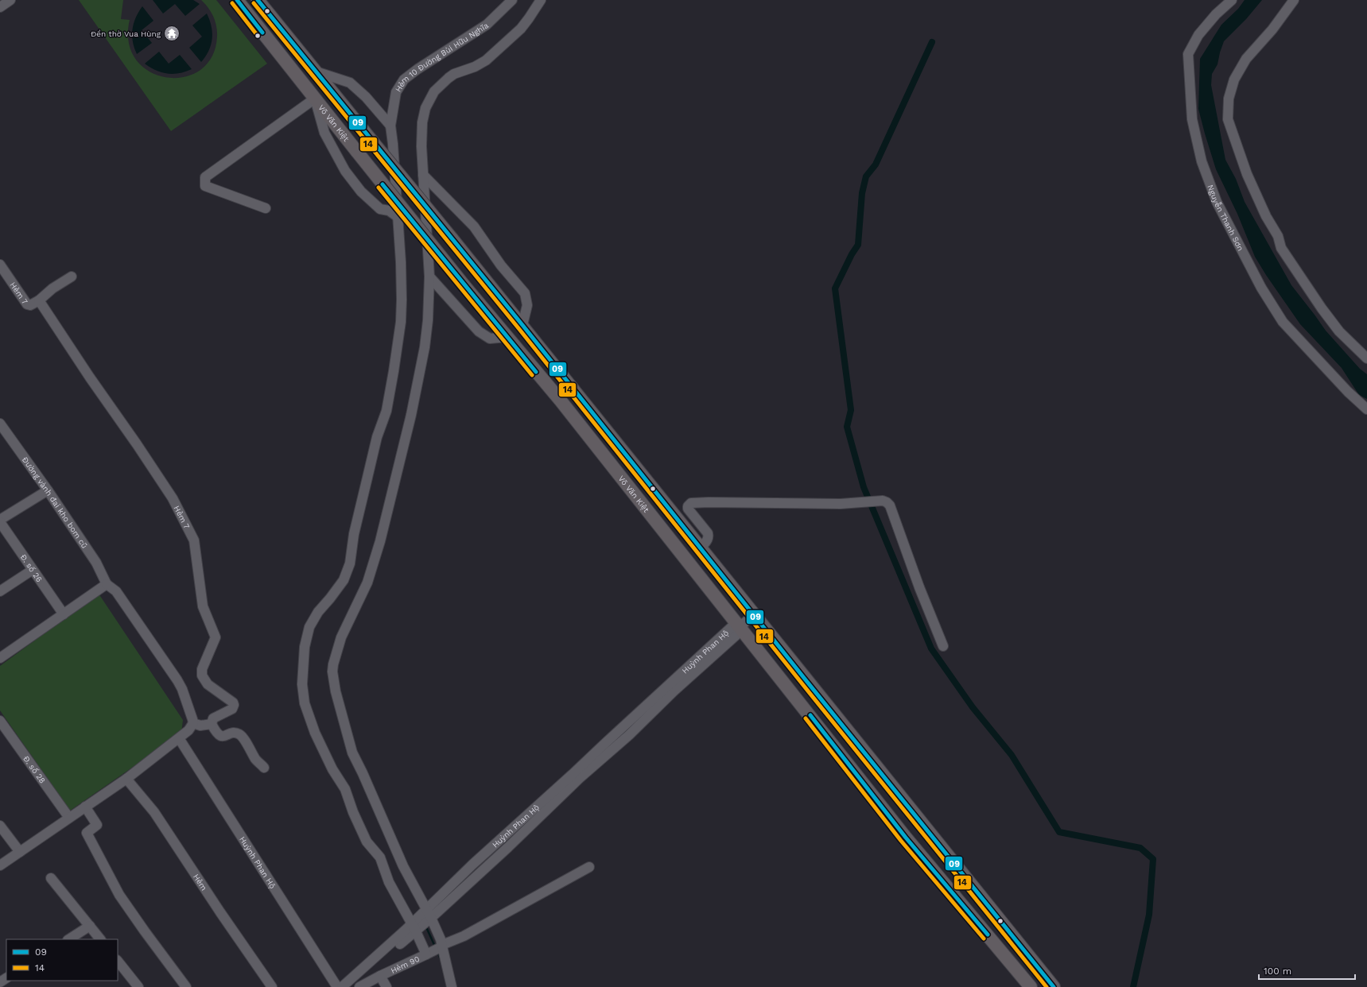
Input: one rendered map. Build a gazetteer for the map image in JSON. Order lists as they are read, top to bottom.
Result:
{
  "streets": {
    "main road": ["Võ Văn Kiệt"],
    "street": [
      "Hẻm 10 Đường Bùi Hữu Nghĩa",
      "Nguyễn Thanh Sơn",
      "Hẻm 7",
      "Đường vành đai kho bom cũ",
      "Đ. số 26",
      "Huỳnh Phan Hộ",
      "Đ. số 28",
      "Hẻm",
      "Hẻm 90"
    ]
  },
  "crossings": [
    ["Hẻm 10 Đường Bùi Hữu Nghĩa", "Hẻm 90"],
    ["Võ Văn Kiệt", "Huỳnh Phan Hộ"],
    ["Huỳnh Phan Hộ", "Hẻm 90"]
  ],
  "places": {
    "temple": ["Đền thờ Vua Hùng"]
  },
  "lines": ["transit line 09", "transit line 14"],
  "legend": ["09", "14"],
  "scale_bar": "100 m"
}
